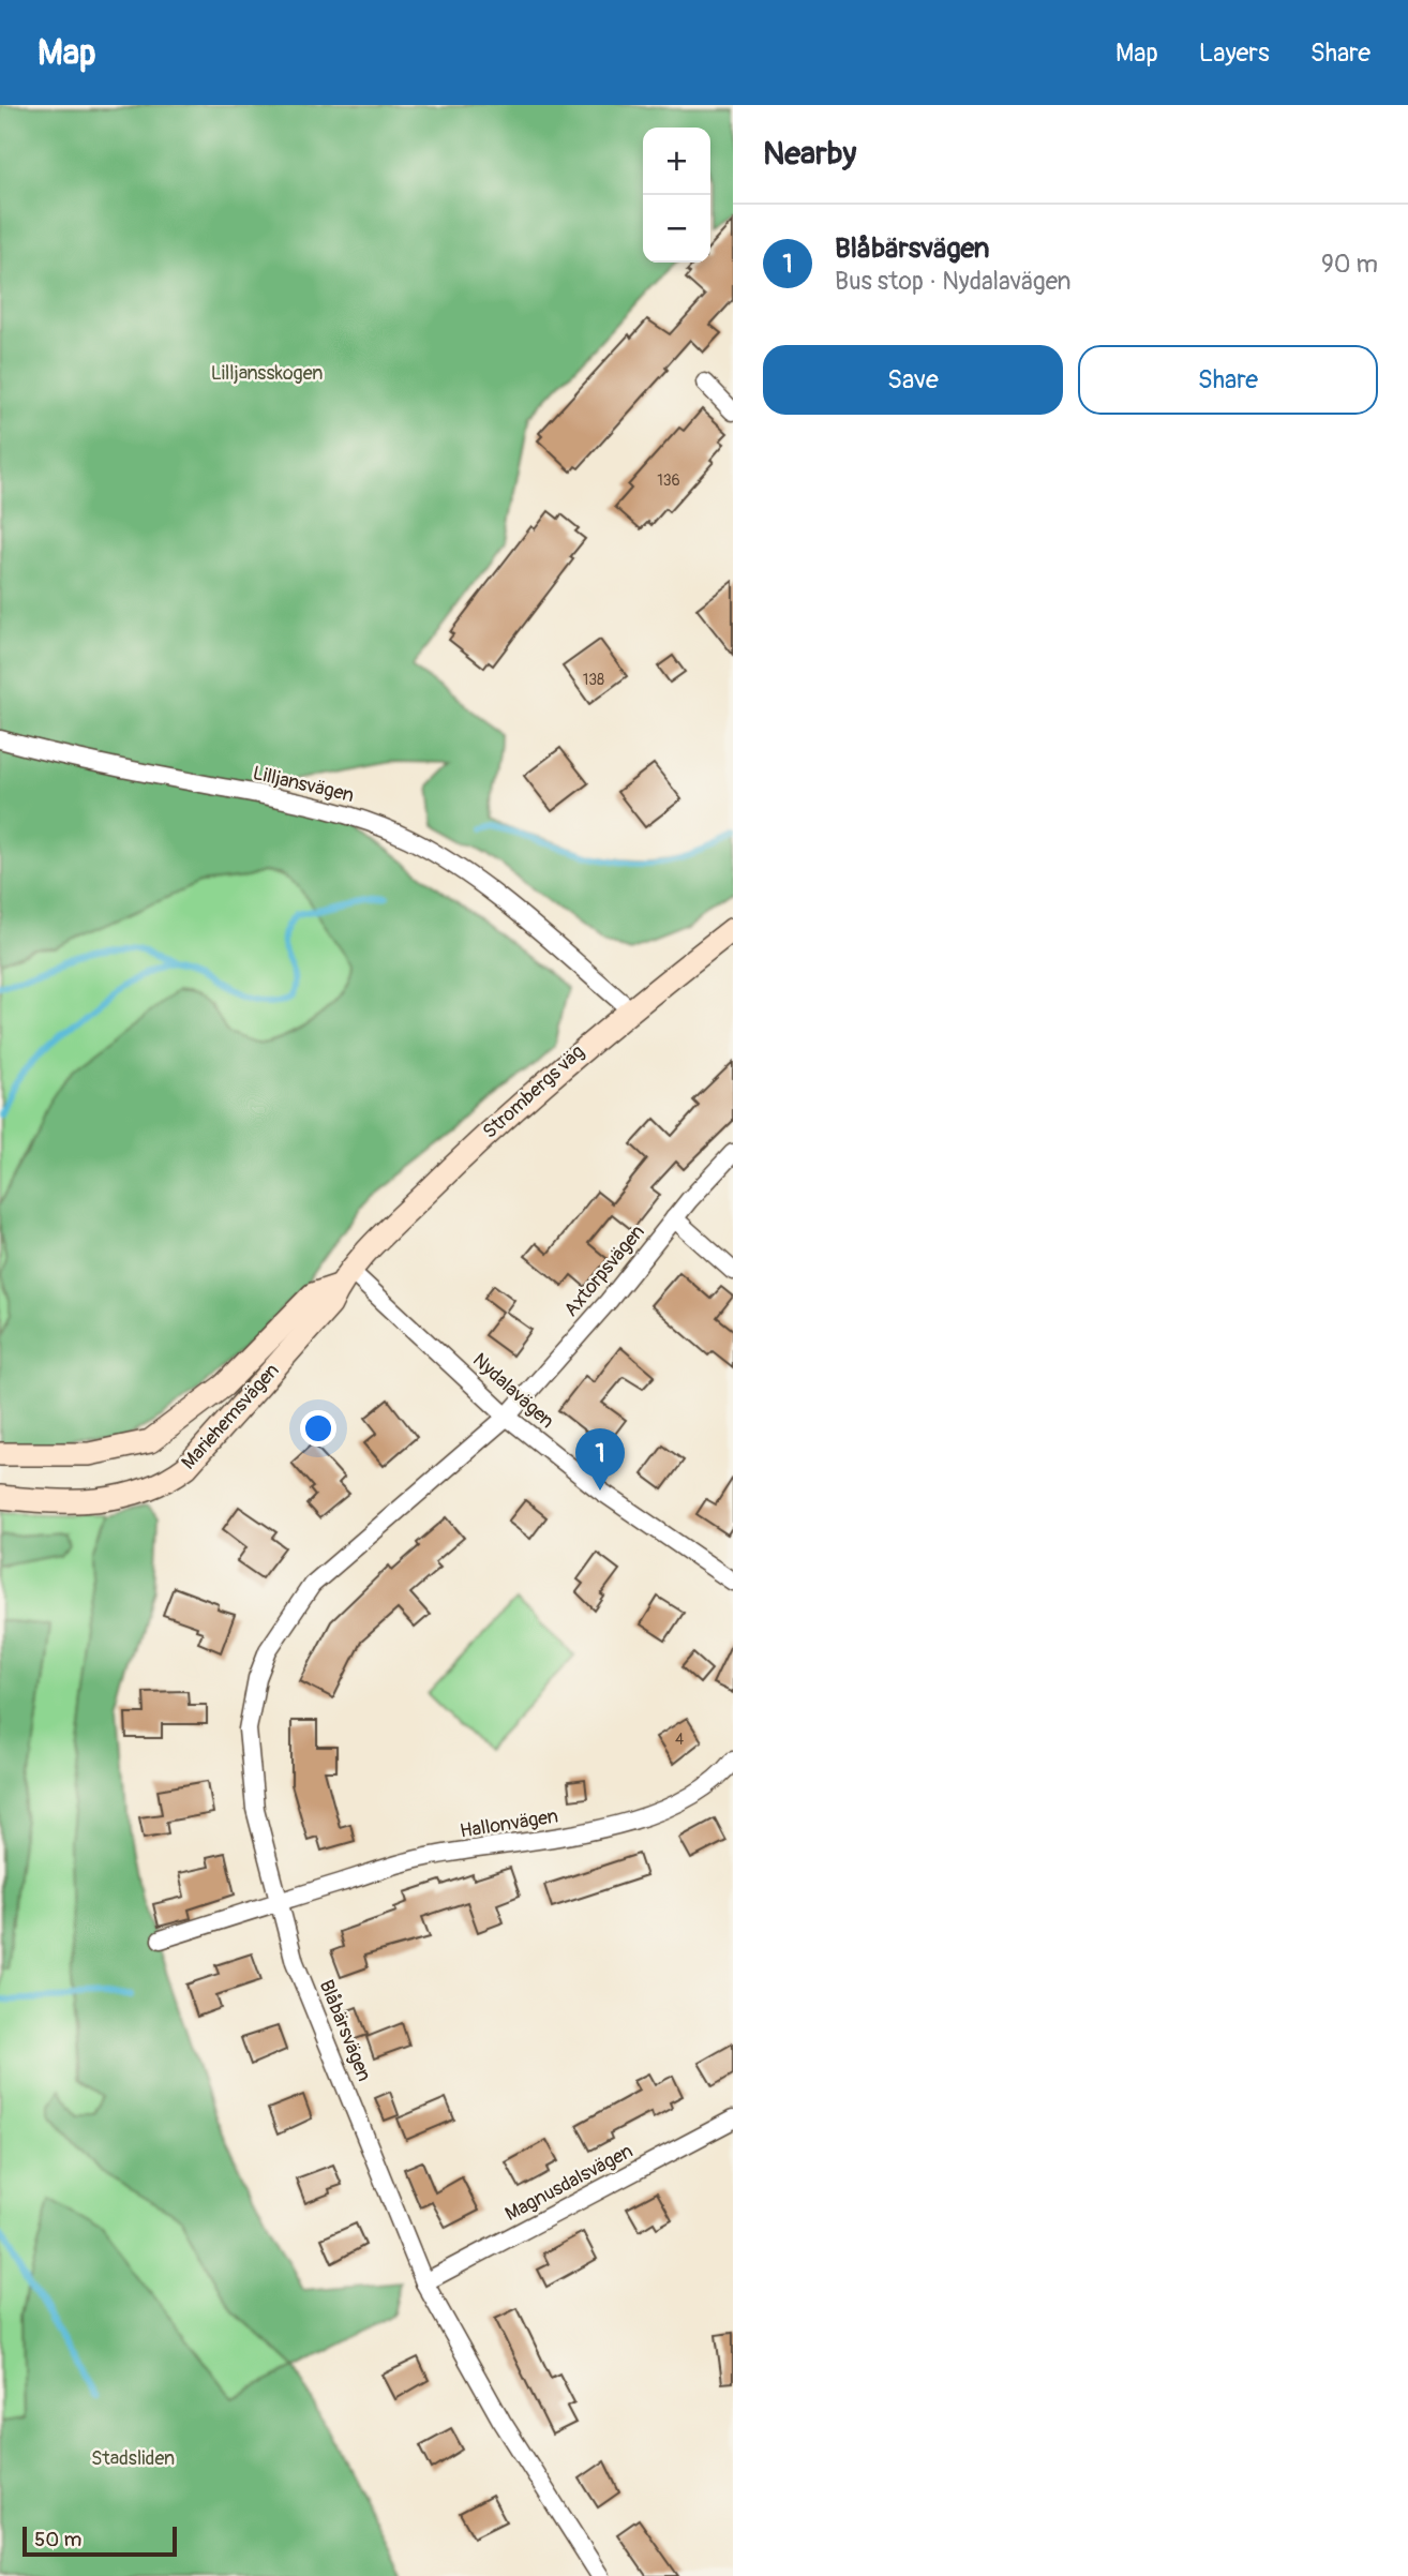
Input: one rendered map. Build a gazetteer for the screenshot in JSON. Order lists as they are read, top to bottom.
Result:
{
  "streets": {
    "street": [
      "Lilljansvägen",
      "Strombergs väg",
      "Axtorpsvägen",
      "Nydalavägen",
      "Mariehemsvägen",
      "Hallonvägen",
      "Blåbärsvägen",
      "Magnusdalsvägen"
    ]
  },
  "crossings": [
    ["Lilljansvägen", "Strombergs väg"],
    ["Strombergs väg", "Nydalavägen"],
    ["Strombergs väg", "Mariehemsvägen"],
    ["Axtorpsvägen", "Nydalavägen"],
    ["Axtorpsvägen", "Blåbärsvägen"],
    ["Nydalavägen", "Mariehemsvägen"],
    ["Nydalavägen", "Blåbärsvägen"],
    ["Hallonvägen", "Blåbärsvägen"],
    ["Blåbärsvägen", "Magnusdalsvägen"]
  ],
  "parks": ["Lilljansskogen", "Stadsliden"],
  "house_numbers": ["136", "138", "4"],
  "scale_bar": "50 m",
  "page": {
    "header": "Map",
    "nav": ["Map", "Layers", "Share"],
    "heading": "Nearby",
    "map_buttons": ["+", "−"],
    "list": [
      {
        "mark": "1",
        "name": "Blåbärsvägen",
        "note": "Bus stop · Nydalavägen",
        "value": "90 m"
      }
    ],
    "buttons": ["Save", "Share"],
    "pins": "1",
    "scale": "50 m"
  }
}
